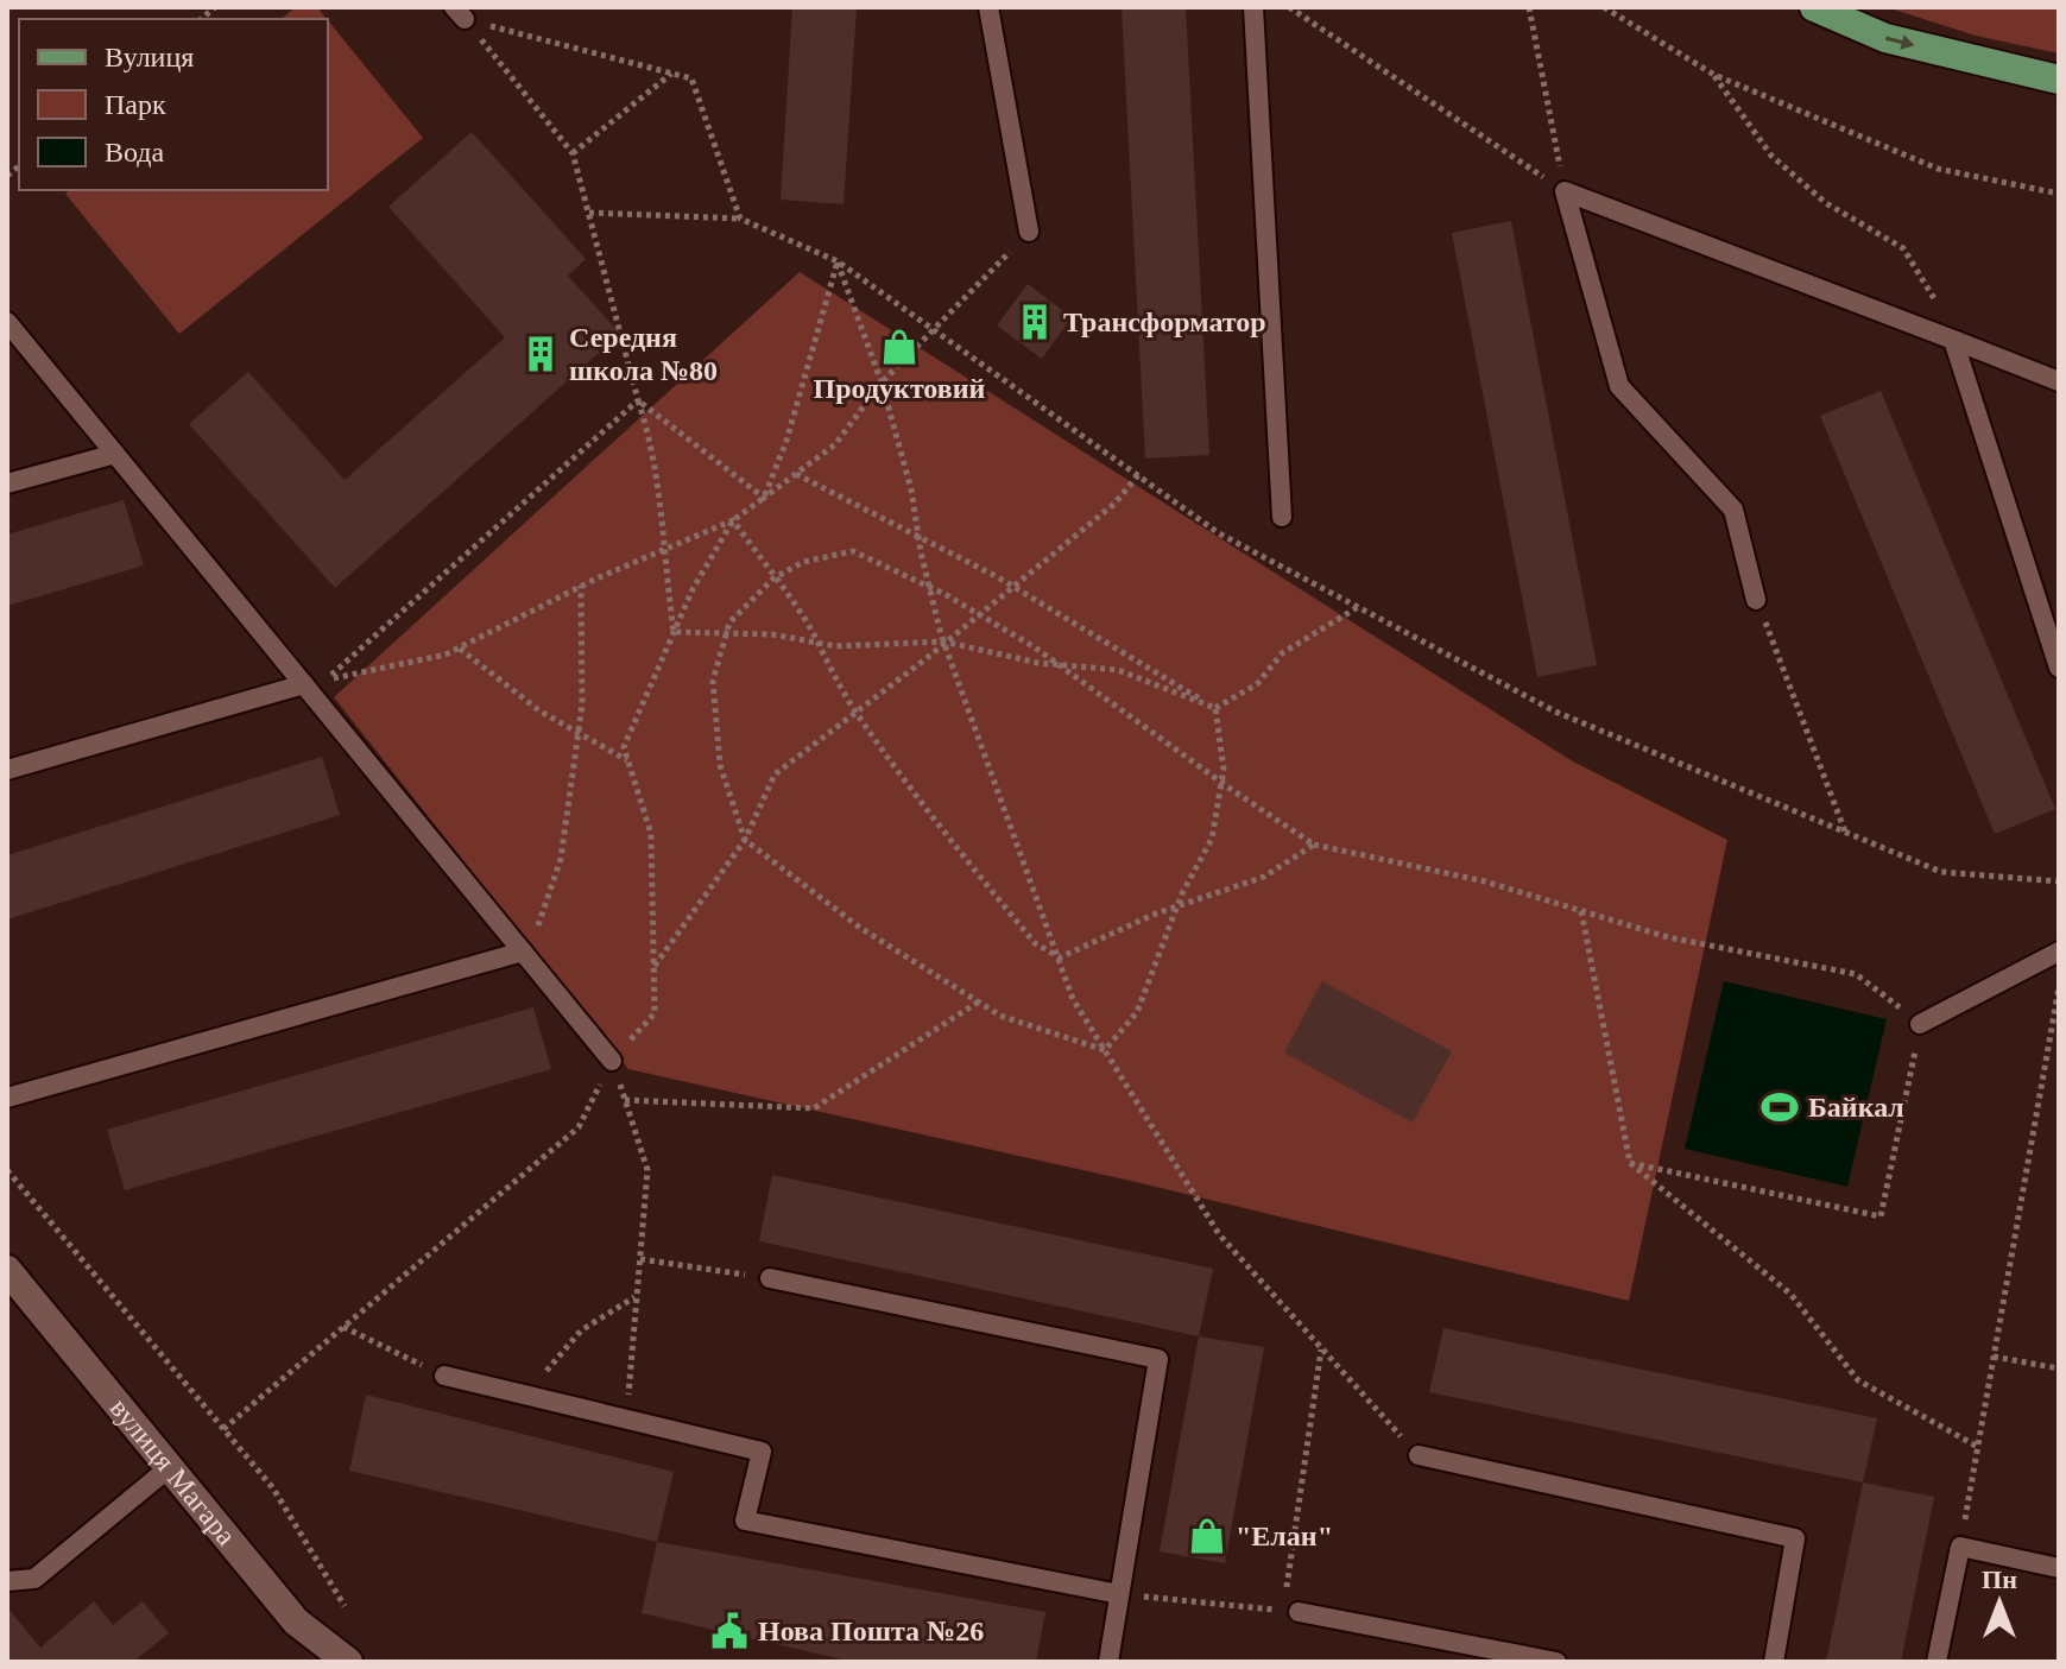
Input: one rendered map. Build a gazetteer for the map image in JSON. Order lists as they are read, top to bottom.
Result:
{
  "streets": {
    "street": ["вулиця Магара"]
  },
  "places": {
    "building": ["Трансформатор", "Середня школа №80"],
    "shop": ["Продуктовий", "\"Елан\""],
    "sports": ["Байкал"],
    "public building": ["Нова Пошта №26"]
  },
  "legend": ["Вулиця", "Парк", "Вода"],
  "north": "top"
}
